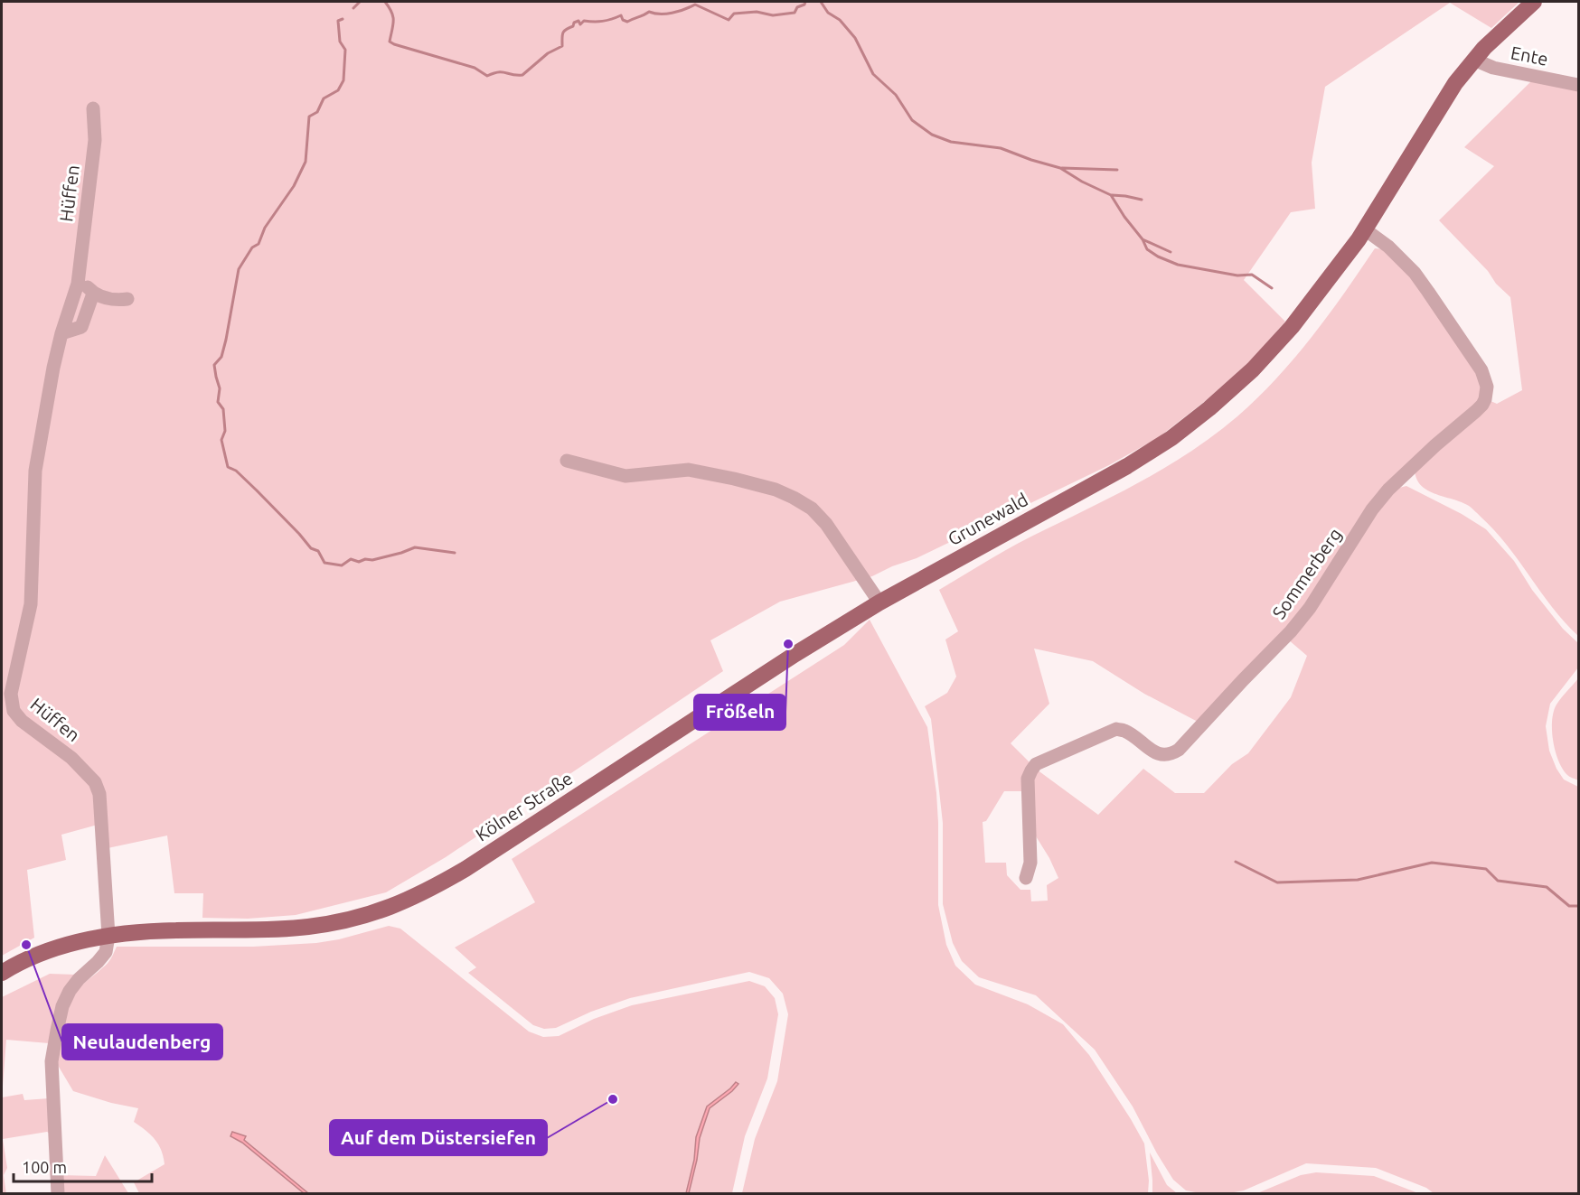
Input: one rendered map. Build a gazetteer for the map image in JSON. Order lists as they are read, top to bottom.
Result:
{
  "streets": {
    "main road": ["Grunewald", "Kölner Straße"],
    "street": ["Ente", "Hüffen", "Sommerberg"]
  },
  "crossings": [
    ["Ente", "Grunewald"],
    ["Hüffen", "Kölner Straße"],
    ["Grunewald", "Sommerberg"],
    ["Grunewald", "Kölner Straße"]
  ],
  "places": ["Frößeln", "Neulaudenberg", "Auf dem Düstersiefen"],
  "scale_bar": "100 m"
}
